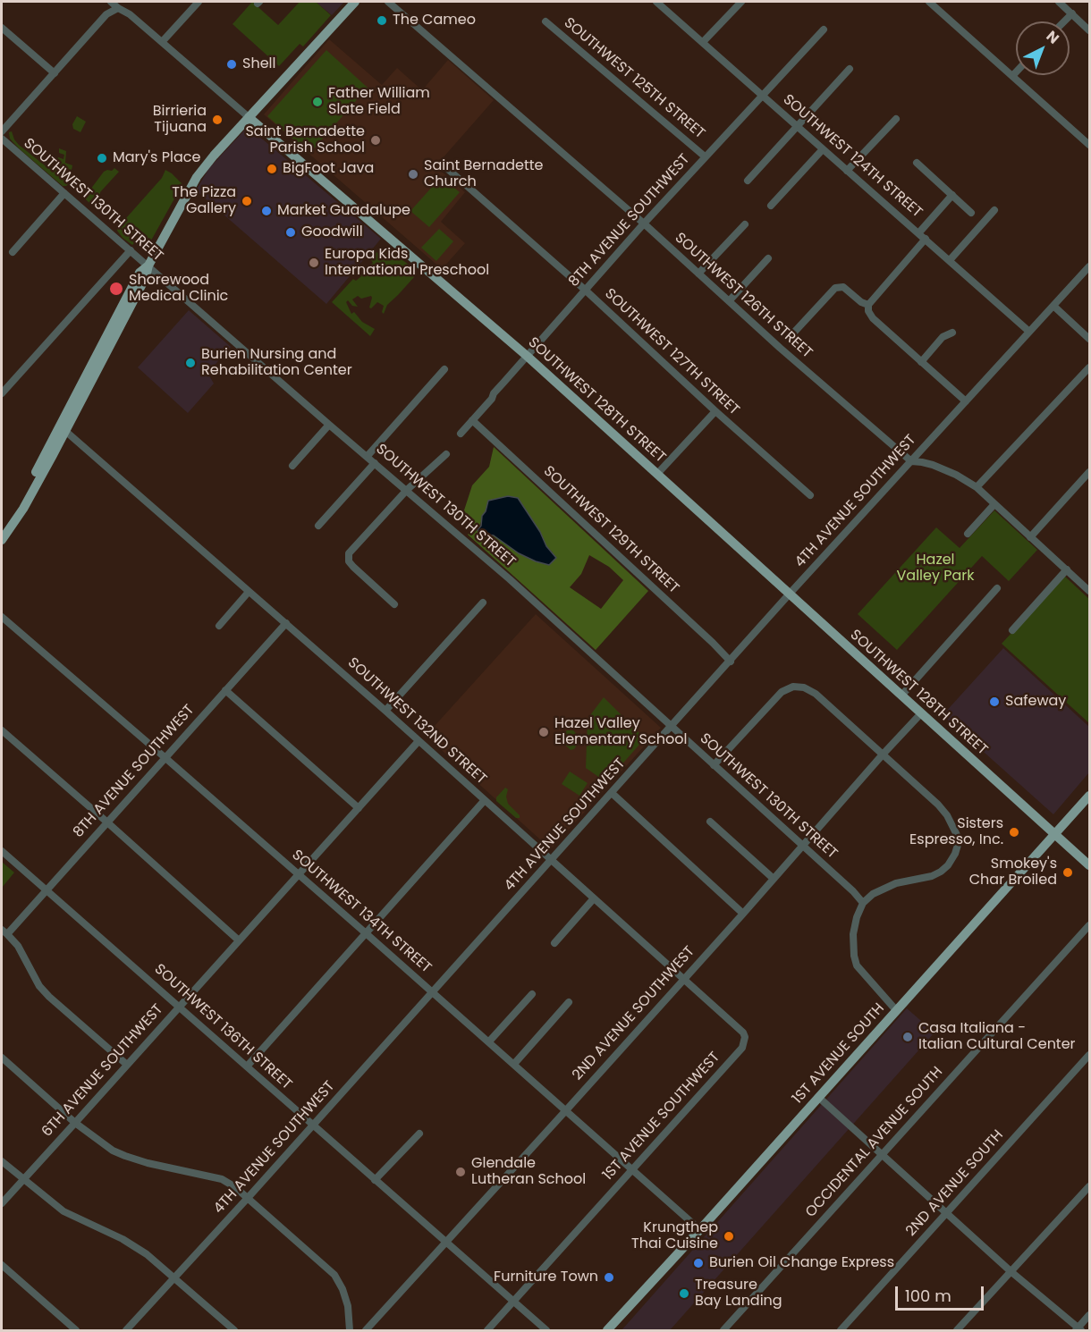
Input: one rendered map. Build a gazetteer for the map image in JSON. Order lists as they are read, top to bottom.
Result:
{
  "streets": {
    "main road": ["SOUTHWEST 128TH STREET", "1ST AVENUE SOUTH"],
    "street": [
      "SOUTHWEST 125TH STREET",
      "SOUTHWEST 124TH STREET",
      "SOUTHWEST 130TH STREET",
      "8TH AVENUE SOUTHWEST",
      "SOUTHWEST 126TH STREET",
      "SOUTHWEST 127TH STREET",
      "4TH AVENUE SOUTHWEST",
      "SOUTHWEST 129TH STREET",
      "SOUTHWEST 132ND STREET",
      "SOUTHWEST 134TH STREET",
      "2ND AVENUE SOUTHWEST",
      "SOUTHWEST 136TH STREET",
      "6TH AVENUE SOUTHWEST",
      "1ST AVENUE SOUTHWEST",
      "OCCIDENTAL AVENUE SOUTH",
      "2ND AVENUE SOUTH"
    ]
  },
  "crossings": [
    ["SOUTHWEST 125TH STREET", "8TH AVENUE SOUTHWEST"],
    ["SOUTHWEST 124TH STREET", "8TH AVENUE SOUTHWEST"],
    ["SOUTHWEST 124TH STREET", "4TH AVENUE SOUTHWEST"],
    ["SOUTHWEST 130TH STREET", "4TH AVENUE SOUTHWEST"],
    ["SOUTHWEST 130TH STREET", "2ND AVENUE SOUTHWEST"],
    ["8TH AVENUE SOUTHWEST", "SOUTHWEST 126TH STREET"],
    ["8TH AVENUE SOUTHWEST", "SOUTHWEST 127TH STREET"],
    ["8TH AVENUE SOUTHWEST", "SOUTHWEST 128TH STREET"],
    ["8TH AVENUE SOUTHWEST", "SOUTHWEST 129TH STREET"],
    ["8TH AVENUE SOUTHWEST", "SOUTHWEST 132ND STREET"],
    ["8TH AVENUE SOUTHWEST", "SOUTHWEST 134TH STREET"],
    ["8TH AVENUE SOUTHWEST", "SOUTHWEST 136TH STREET"],
    ["SOUTHWEST 126TH STREET", "4TH AVENUE SOUTHWEST"],
    ["SOUTHWEST 128TH STREET", "4TH AVENUE SOUTHWEST"],
    ["SOUTHWEST 128TH STREET", "2ND AVENUE SOUTHWEST"],
    ["SOUTHWEST 128TH STREET", "1ST AVENUE SOUTH"],
    ["4TH AVENUE SOUTHWEST", "SOUTHWEST 129TH STREET"],
    ["4TH AVENUE SOUTHWEST", "SOUTHWEST 132ND STREET"],
    ["4TH AVENUE SOUTHWEST", "SOUTHWEST 134TH STREET"],
    ["4TH AVENUE SOUTHWEST", "SOUTHWEST 136TH STREET"],
    ["SOUTHWEST 132ND STREET", "2ND AVENUE SOUTHWEST"],
    ["SOUTHWEST 132ND STREET", "6TH AVENUE SOUTHWEST"],
    ["SOUTHWEST 132ND STREET", "1ST AVENUE SOUTHWEST"],
    ["SOUTHWEST 134TH STREET", "2ND AVENUE SOUTHWEST"],
    ["SOUTHWEST 134TH STREET", "1ST AVENUE SOUTH"],
    ["SOUTHWEST 134TH STREET", "6TH AVENUE SOUTHWEST"],
    ["SOUTHWEST 134TH STREET", "1ST AVENUE SOUTHWEST"],
    ["2ND AVENUE SOUTHWEST", "SOUTHWEST 136TH STREET"],
    ["SOUTHWEST 136TH STREET", "6TH AVENUE SOUTHWEST"],
    ["SOUTHWEST 136TH STREET", "1ST AVENUE SOUTHWEST"]
  ],
  "parks": ["Hazel Valley Park"],
  "places": [
    "The Cameo",
    "Shell",
    "Father William Slate Field",
    "Birrieria Tijuana",
    "Saint Bernadette Parish School",
    "Mary's Place",
    "BigFoot Java",
    "Saint Bernadette Church",
    "The Pizza Gallery",
    "Market Guadalupe",
    "Goodwill",
    "Europa Kids International Preschool",
    "Shorewood Medical Clinic",
    "Burien Nursing and Rehabilitation Center",
    "Safeway",
    "Hazel Valley Elementary School",
    "Sisters Espresso, Inc.",
    "Smokey's Char Broiled",
    "Casa Italiana - Italian Cultural Center",
    "Glendale Lutheran School",
    "Krungthep Thai Cuisine",
    "Burien Oil Change Express",
    "Furniture Town",
    "Treasure Bay Landing"
  ],
  "scale_bar": "100 m",
  "north": "top right"
}
